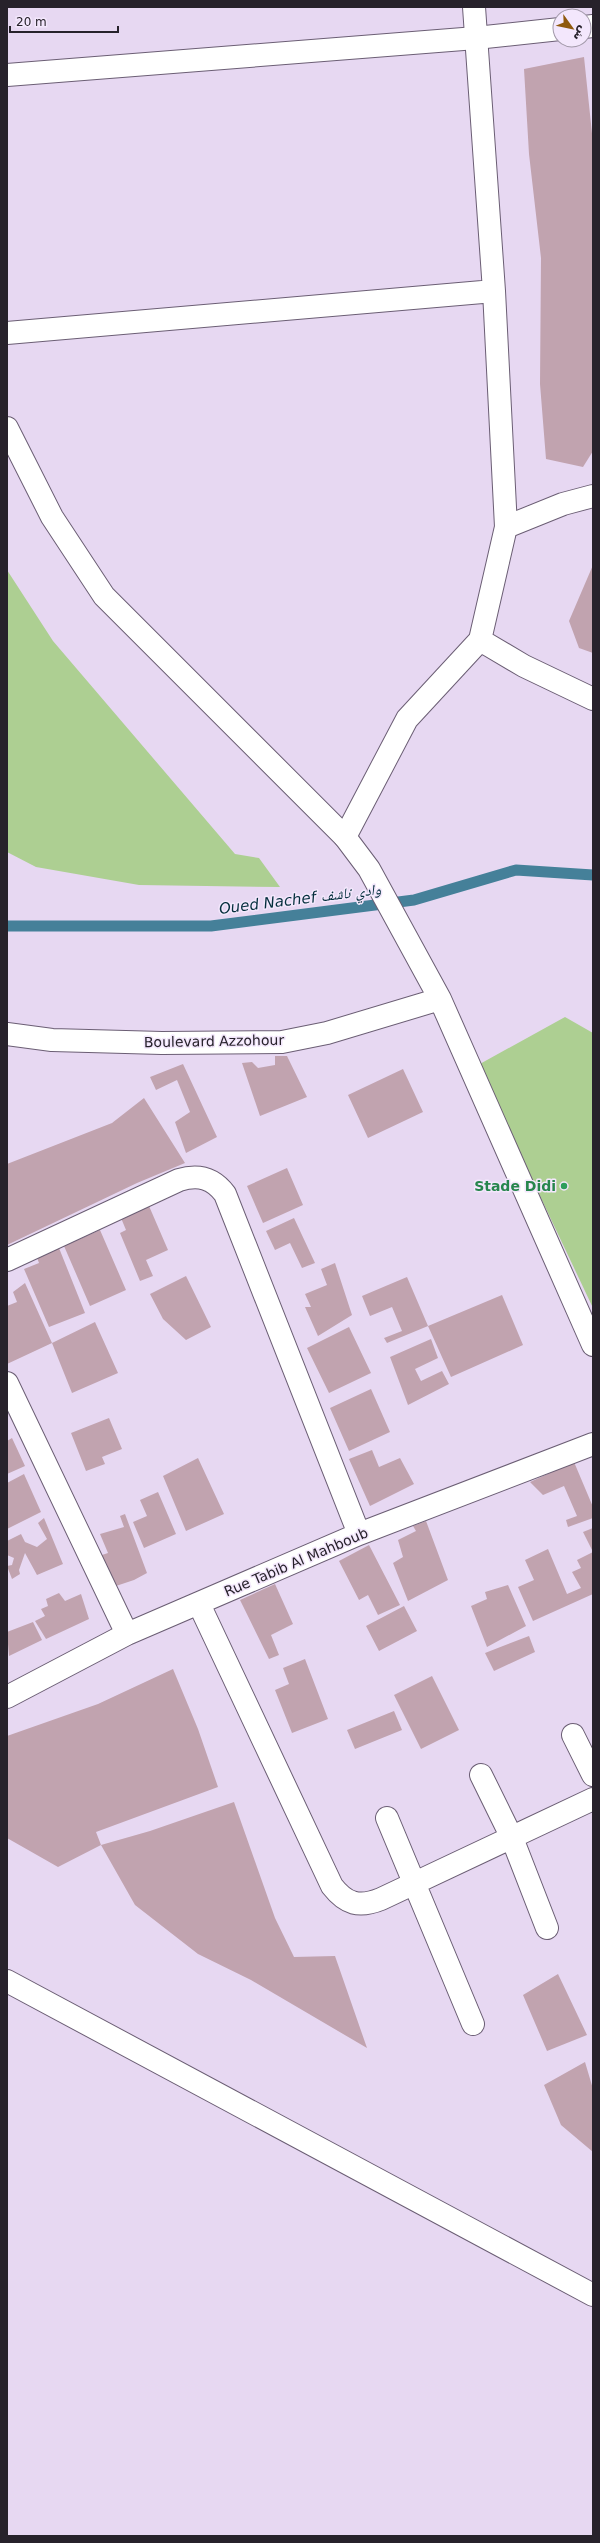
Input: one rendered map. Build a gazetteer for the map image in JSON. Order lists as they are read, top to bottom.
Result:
{
  "streets": {
    "street": ["Boulevard Azzohour", "Rue Tabib Al Mahboub"]
  },
  "water": ["Oued Nachef وادي ناشف"],
  "places": ["Stade Didi"],
  "scale_bar": "20 m",
  "north": "bottom right"
}
